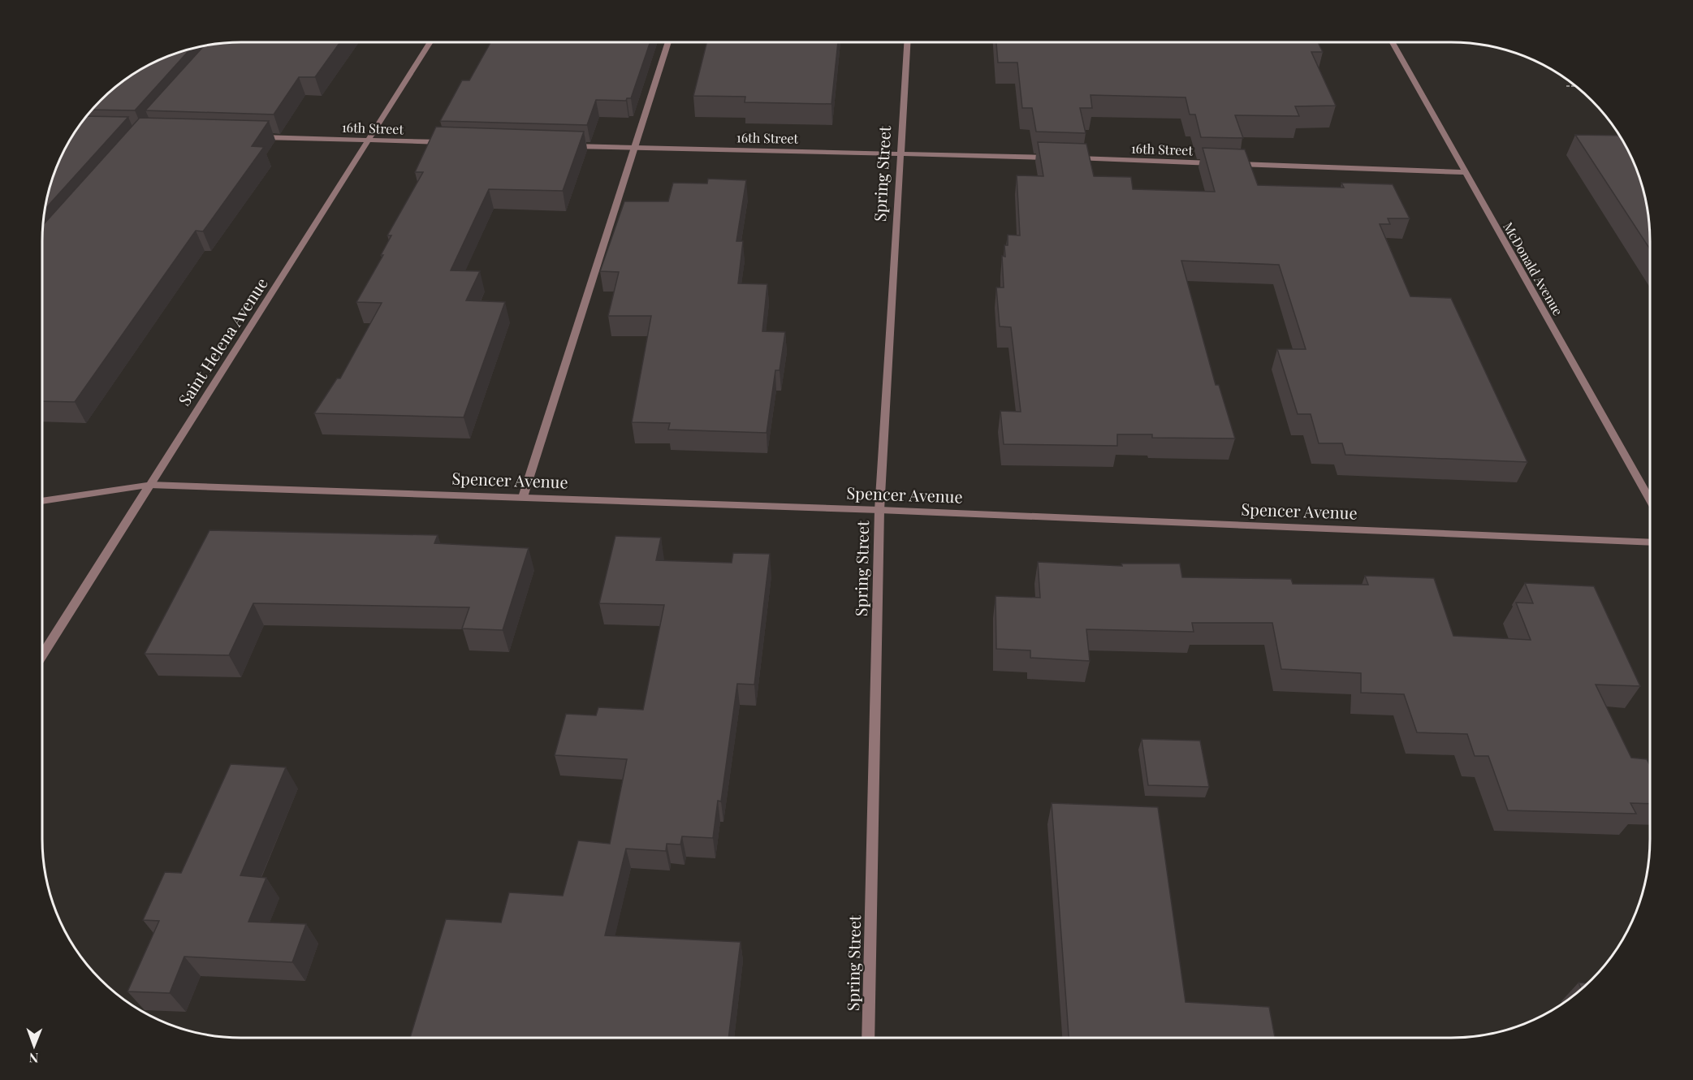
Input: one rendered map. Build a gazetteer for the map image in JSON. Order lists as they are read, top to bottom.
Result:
{
  "streets": {
    "street": [
      "16th Street",
      "Spring Street",
      "McDonald Avenue",
      "Saint Helena Avenue",
      "Spencer Avenue"
    ]
  },
  "crossings": [
    ["16th Street", "Spring Street"],
    ["16th Street", "Saint Helena Avenue"],
    ["Spring Street", "Spencer Avenue"],
    ["Saint Helena Avenue", "Spencer Avenue"]
  ],
  "north": "bottom"
}
